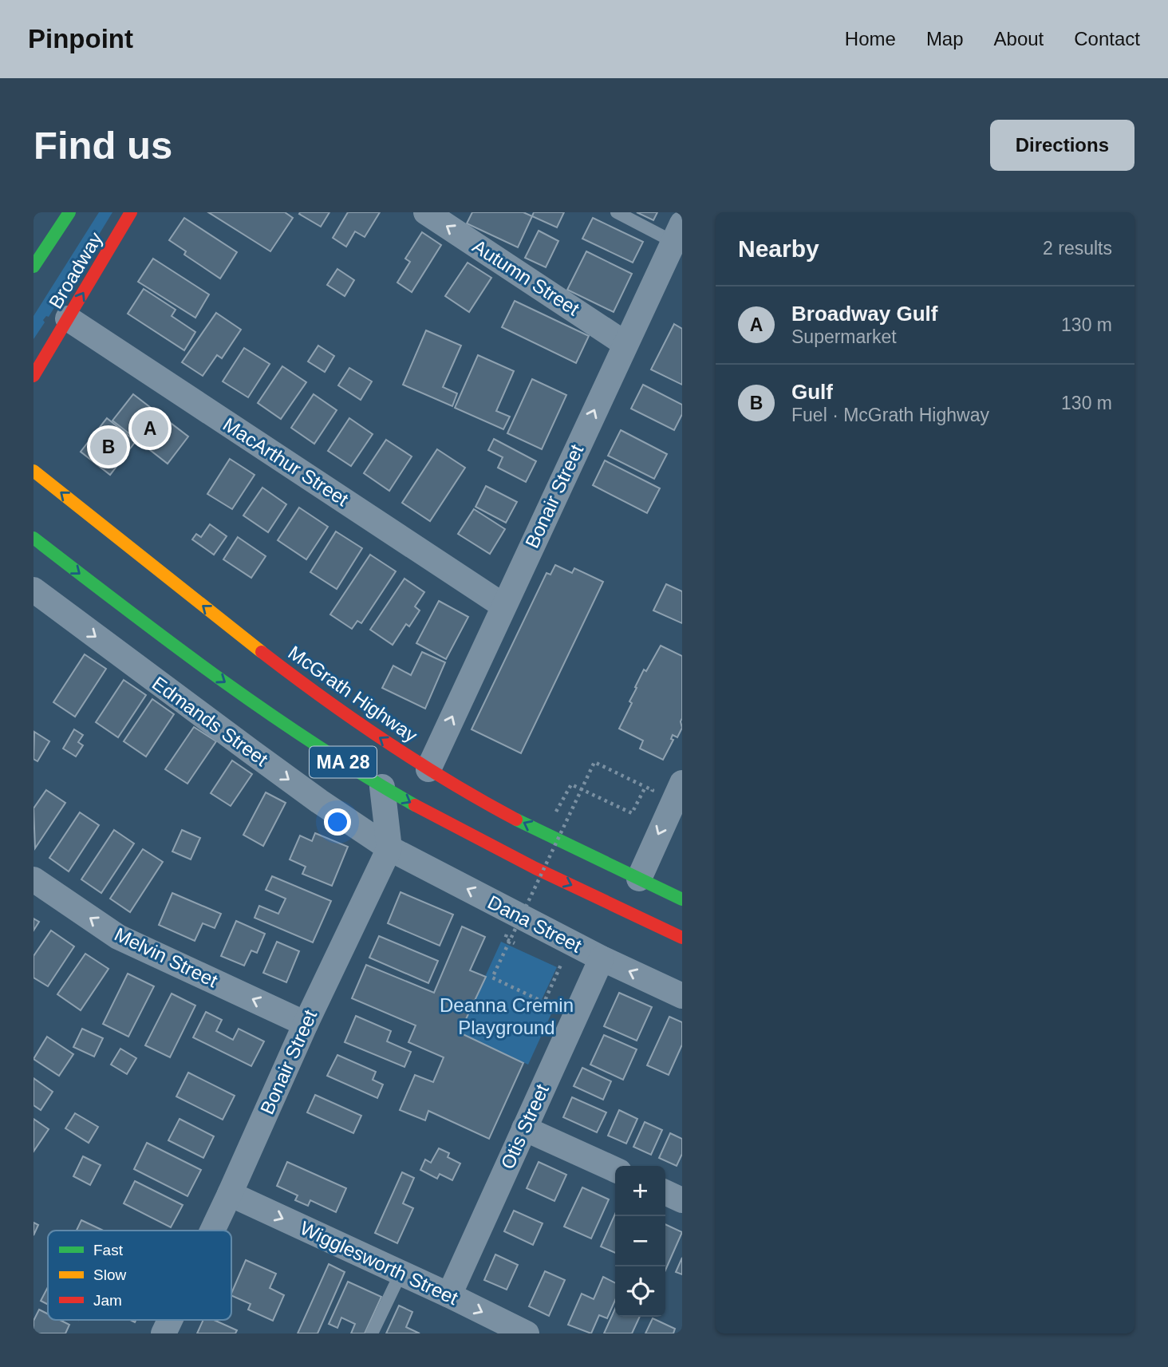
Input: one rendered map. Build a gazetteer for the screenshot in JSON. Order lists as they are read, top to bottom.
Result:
{
  "streets": {
    "main road": ["Broadway", "McGrath Highway", "MA 28"],
    "street": [
      "Autumn Street",
      "MacArthur Street",
      "Bonair Street",
      "Edmands Street",
      "Dana Street",
      "Melvin Street",
      "Otis Street",
      "Wigglesworth Street"
    ]
  },
  "crossings": [
    ["Broadway", "MacArthur Street"],
    ["Autumn Street", "Bonair Street"],
    ["MacArthur Street", "Bonair Street"],
    ["Bonair Street", "McGrath Highway"],
    ["Bonair Street", "Edmands Street"],
    ["Bonair Street", "Dana Street"],
    ["Bonair Street", "Melvin Street"],
    ["Bonair Street", "Wigglesworth Street"],
    ["Edmands Street", "Dana Street"],
    ["Dana Street", "Otis Street"],
    ["Otis Street", "Wigglesworth Street"]
  ],
  "one_way": [
    "Autumn Street",
    "Bonair Street",
    "Edmands Street",
    "Dana Street",
    "Melvin Street",
    "Wigglesworth Street"
  ],
  "parks": ["Deanna Cremin Playground"],
  "legend": ["Fast", "Slow", "Jam"],
  "page": {
    "header": "Pinpoint",
    "nav": [
      "Home",
      "Map",
      "About",
      "Contact"
    ],
    "buttons": "Directions",
    "title": "Find us",
    "heading": ["Nearby", "2 results"],
    "list": [
      {
        "mark": "A",
        "name": "Broadway Gulf",
        "note": "Supermarket",
        "value": "130 m"
      },
      {
        "mark": "B",
        "name": "Gulf",
        "note": "Fuel · McGrath Highway",
        "value": "130 m"
      }
    ],
    "pins": ["A", "B"],
    "map_buttons": ["+", "−"]
  }
}
